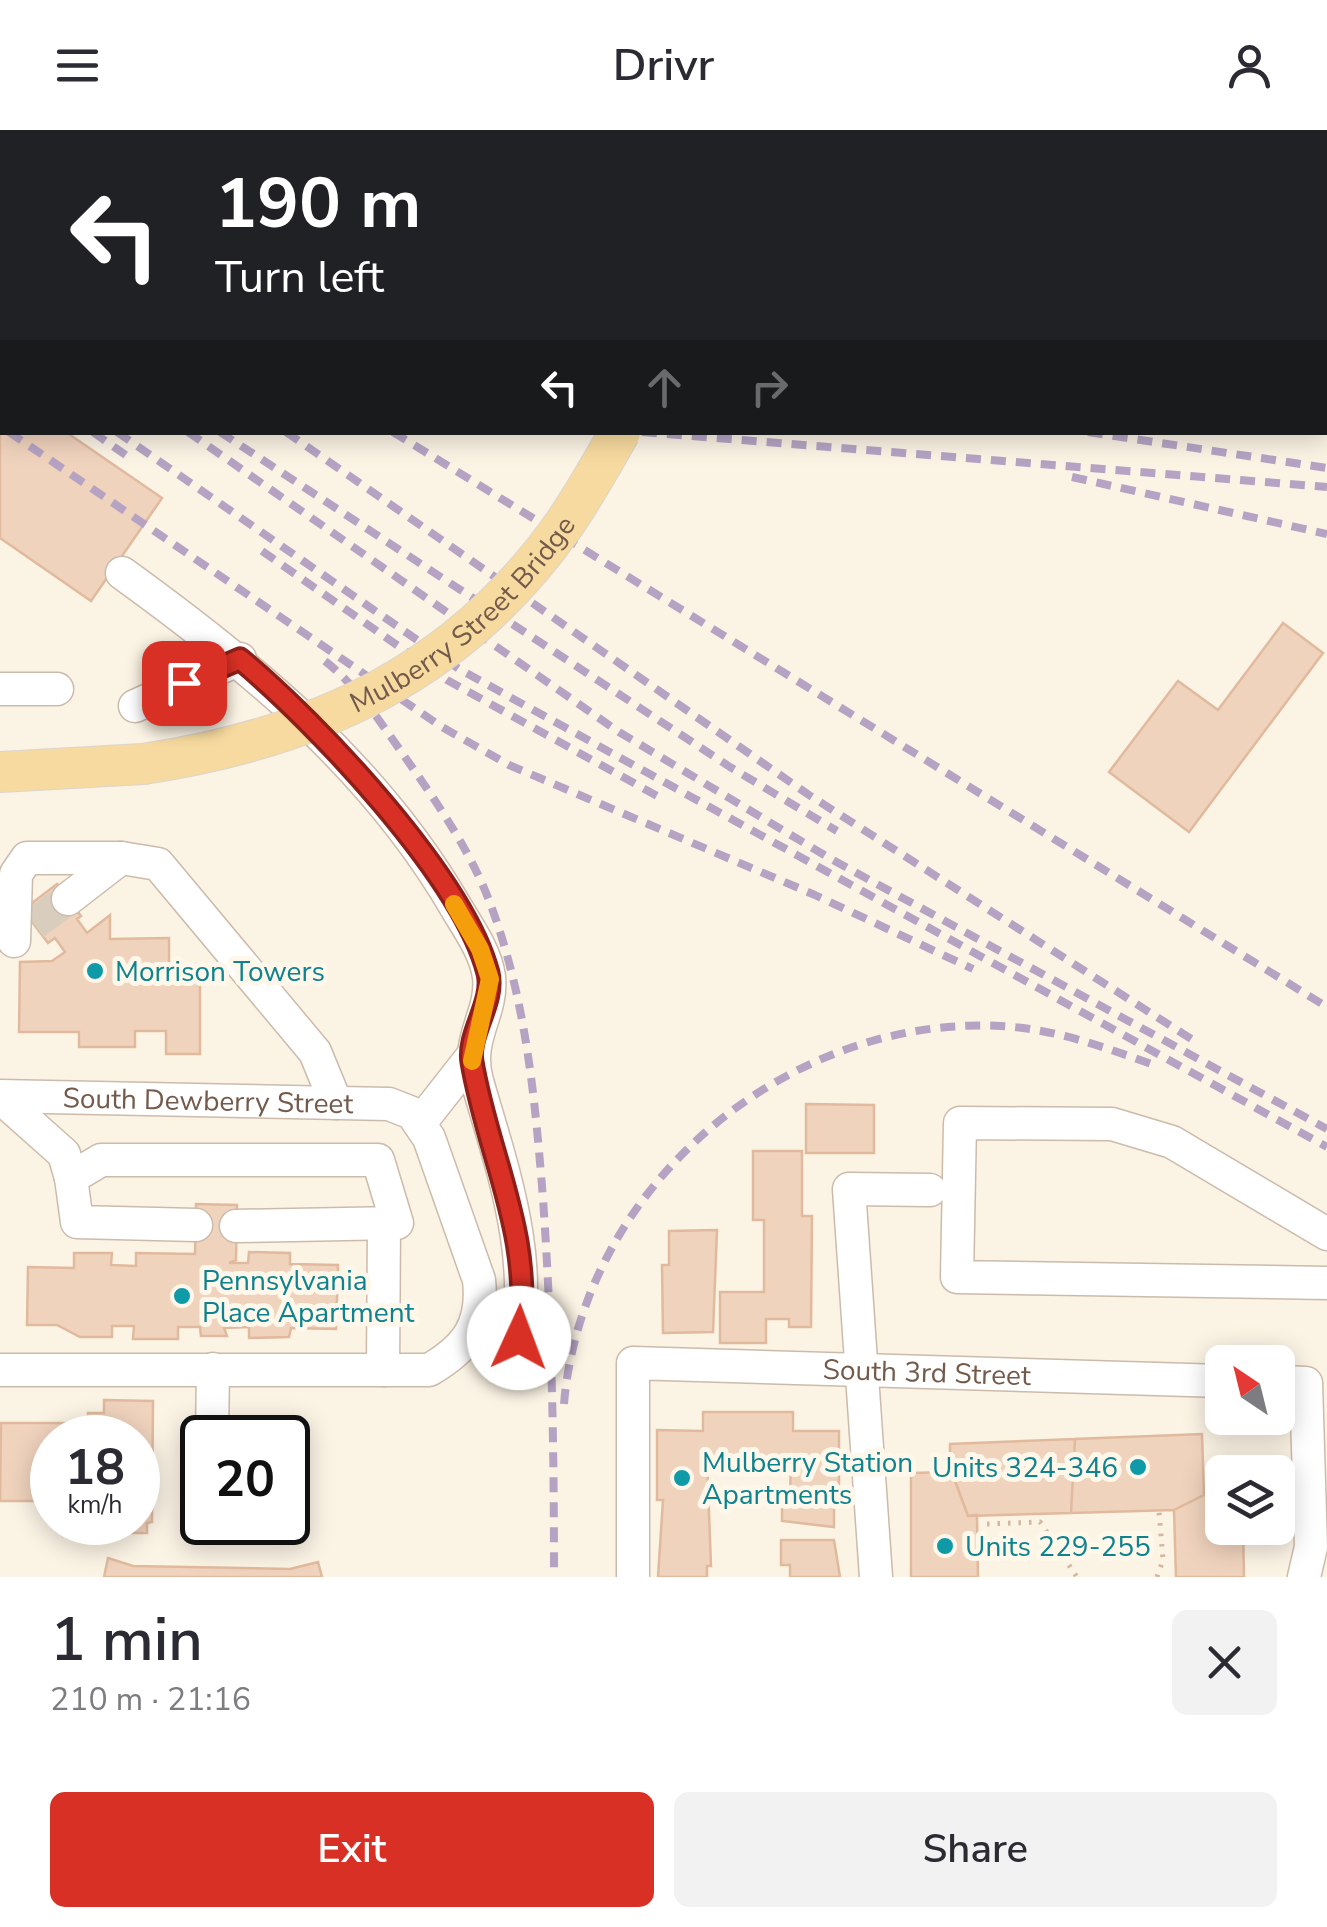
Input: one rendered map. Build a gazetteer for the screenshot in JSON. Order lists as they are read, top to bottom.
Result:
{
  "streets": {
    "main road": ["Mulberry Street Bridge"],
    "street": ["South Dewberry Street", "South 3rd Street"]
  },
  "places": [
    "Morrison Towers",
    "Pennsylvania Place Apartment",
    "Units 324-346",
    "Mulberry Station Apartments",
    "Units 229-255"
  ],
  "north": "top left",
  "page": {
    "header": "Drivr",
    "turn": ["190 m", "Turn left"],
    "speed": "18 km/h",
    "limit": "20",
    "heading": ["1 min", "210 m · 21:16"],
    "buttons": ["Exit", "Share"]
  }
}
